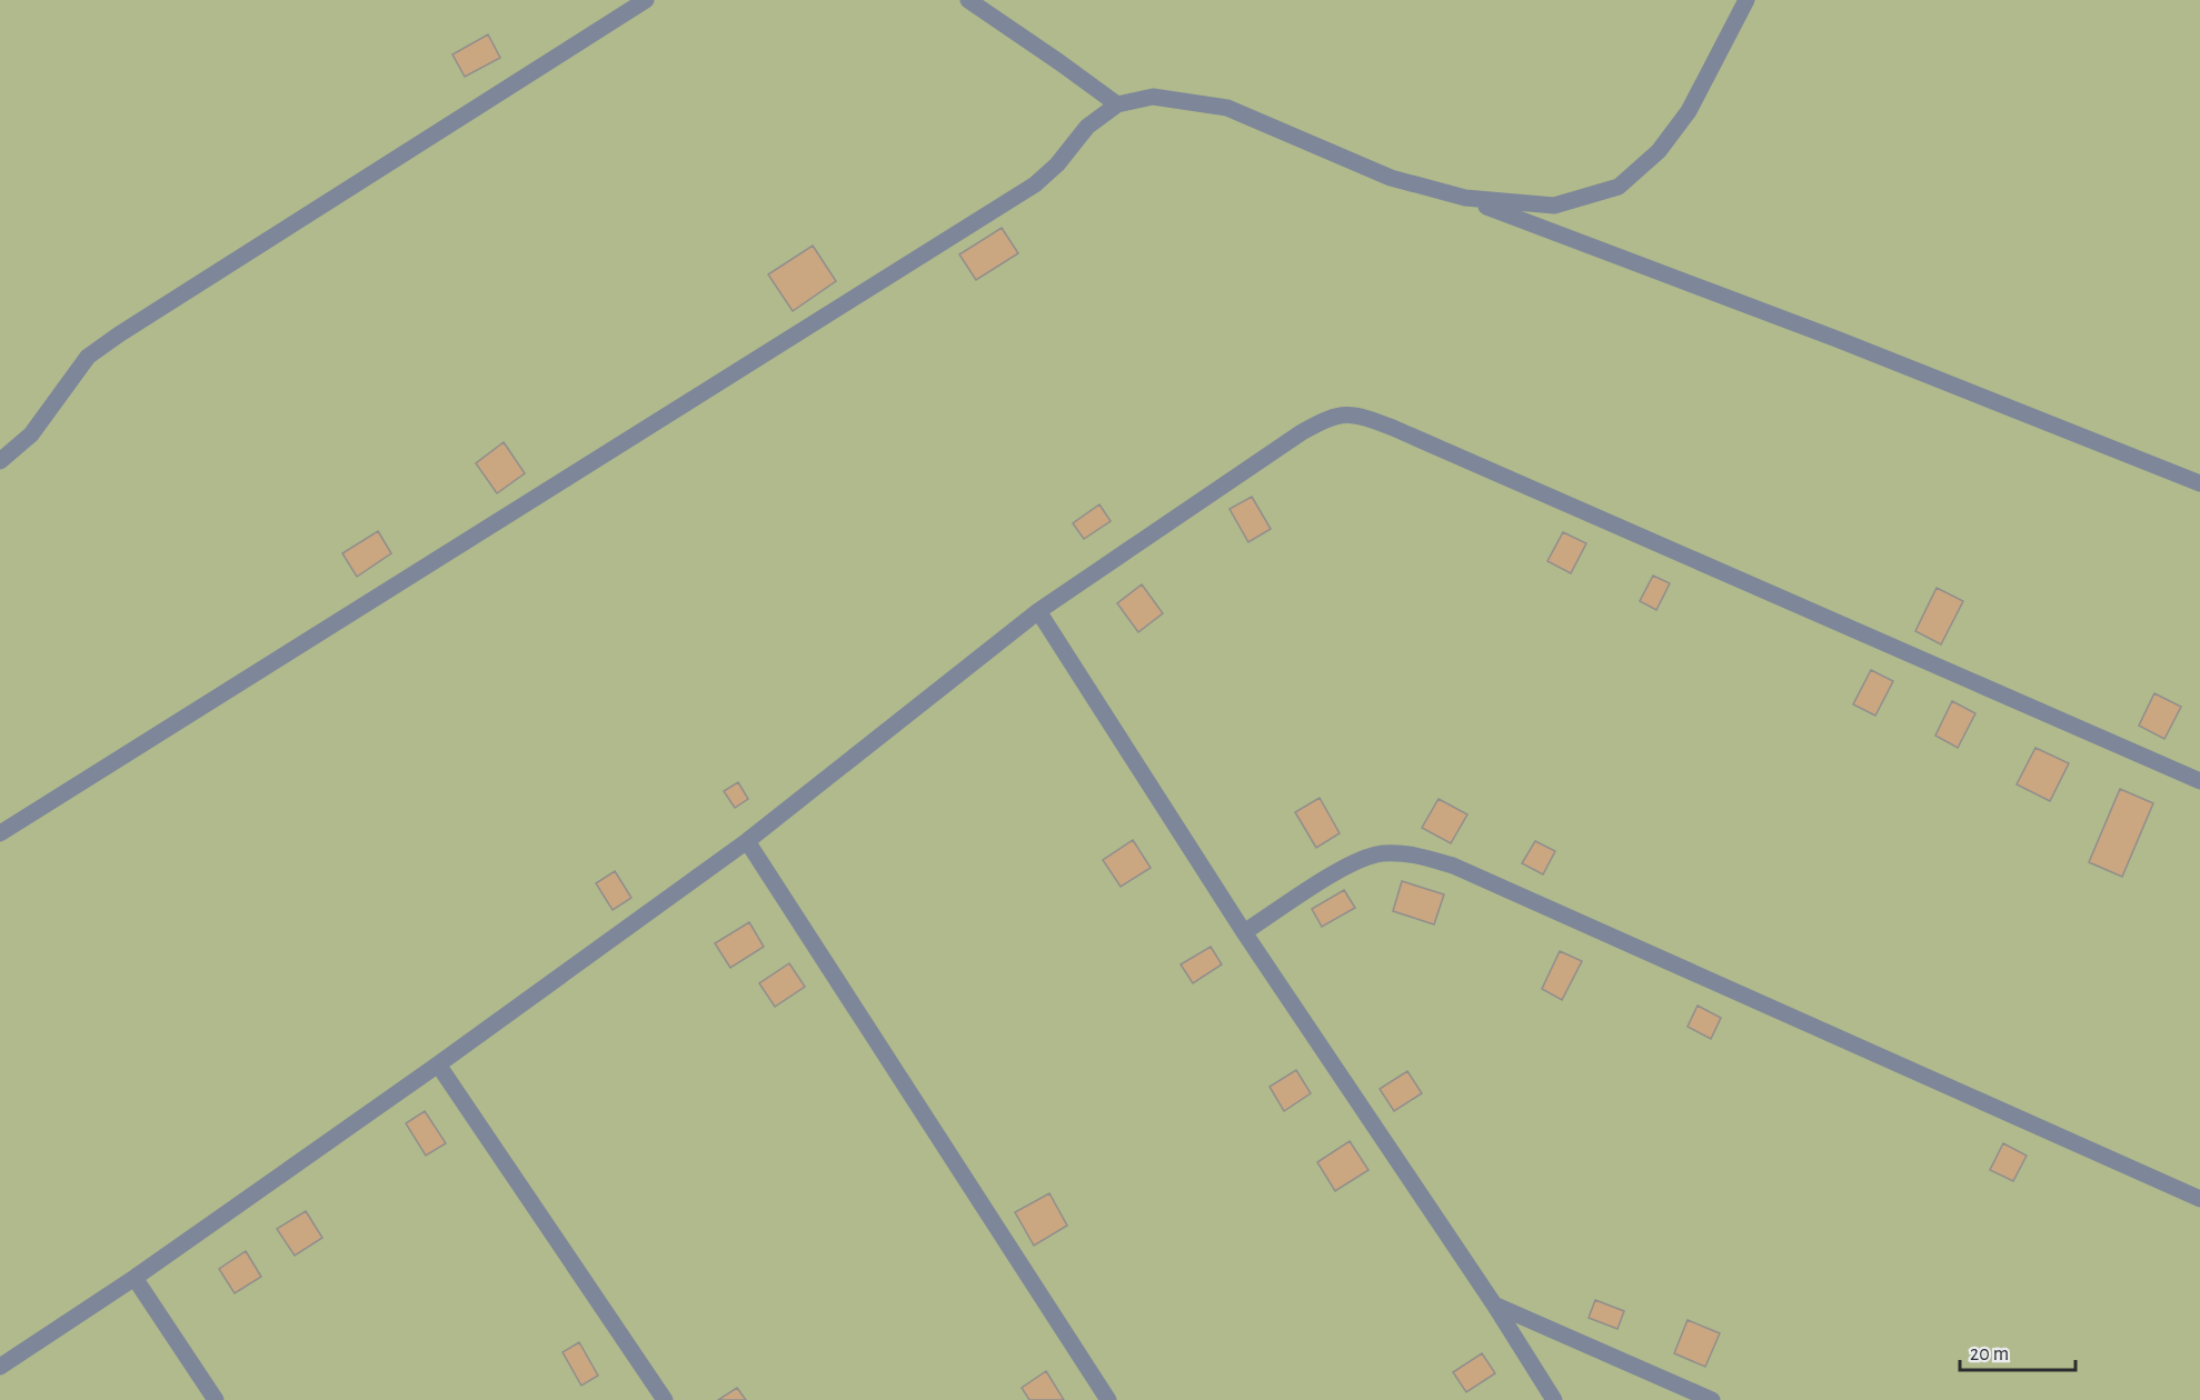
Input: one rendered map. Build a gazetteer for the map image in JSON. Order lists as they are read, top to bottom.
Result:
{
  "scale_bar": "20 m"
}
